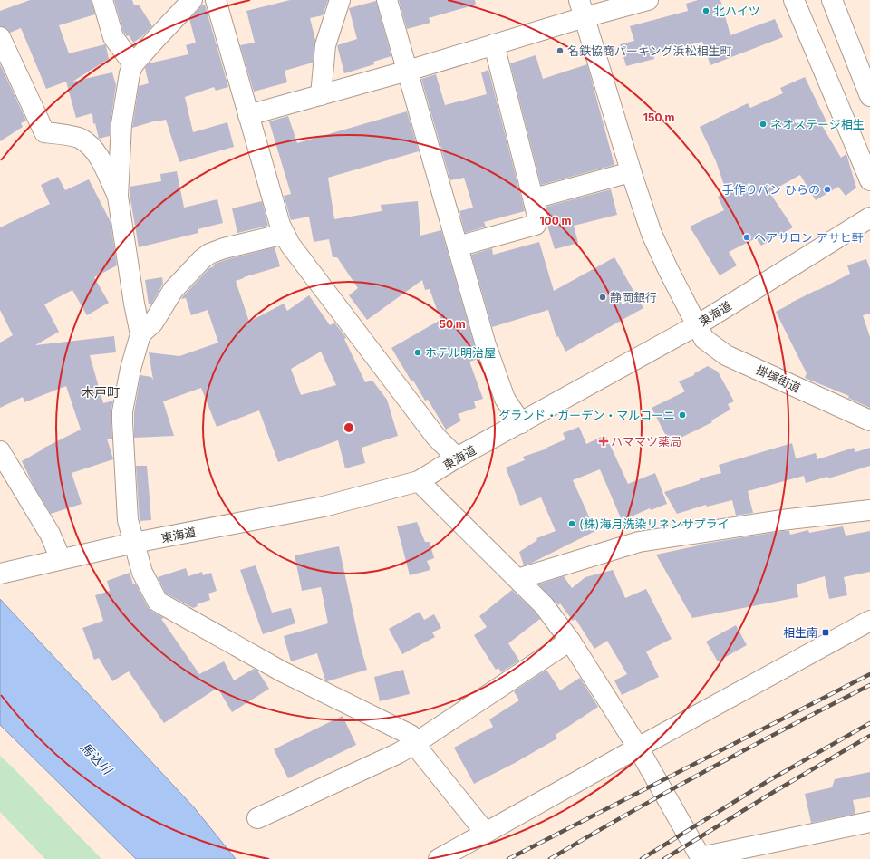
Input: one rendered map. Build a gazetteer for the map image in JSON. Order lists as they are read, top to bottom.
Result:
{
  "streets": {
    "main road": ["東海道", "掛塚街道"]
  },
  "crossings": [
    ["東海道", "掛塚街道"]
  ],
  "districts": ["木戸町"],
  "water": ["馬込川"],
  "places": {
    "other": [
      "北ハイツ",
      "名鉄協商パーキング浜松相生町",
      "ネオステージ相生",
      "手作りパン ひらの",
      "ヘアサロン アサヒ軒",
      "静岡銀行",
      "ホテル明治屋",
      "グランド・ガーデン・マルコーニ",
      "(株)海月洗染リネンサプライ"
    ],
    "health": ["ハママツ薬局"],
    "transit": ["相生南"]
  },
  "rings": ["150 m", "100 m", "50 m"]
}
